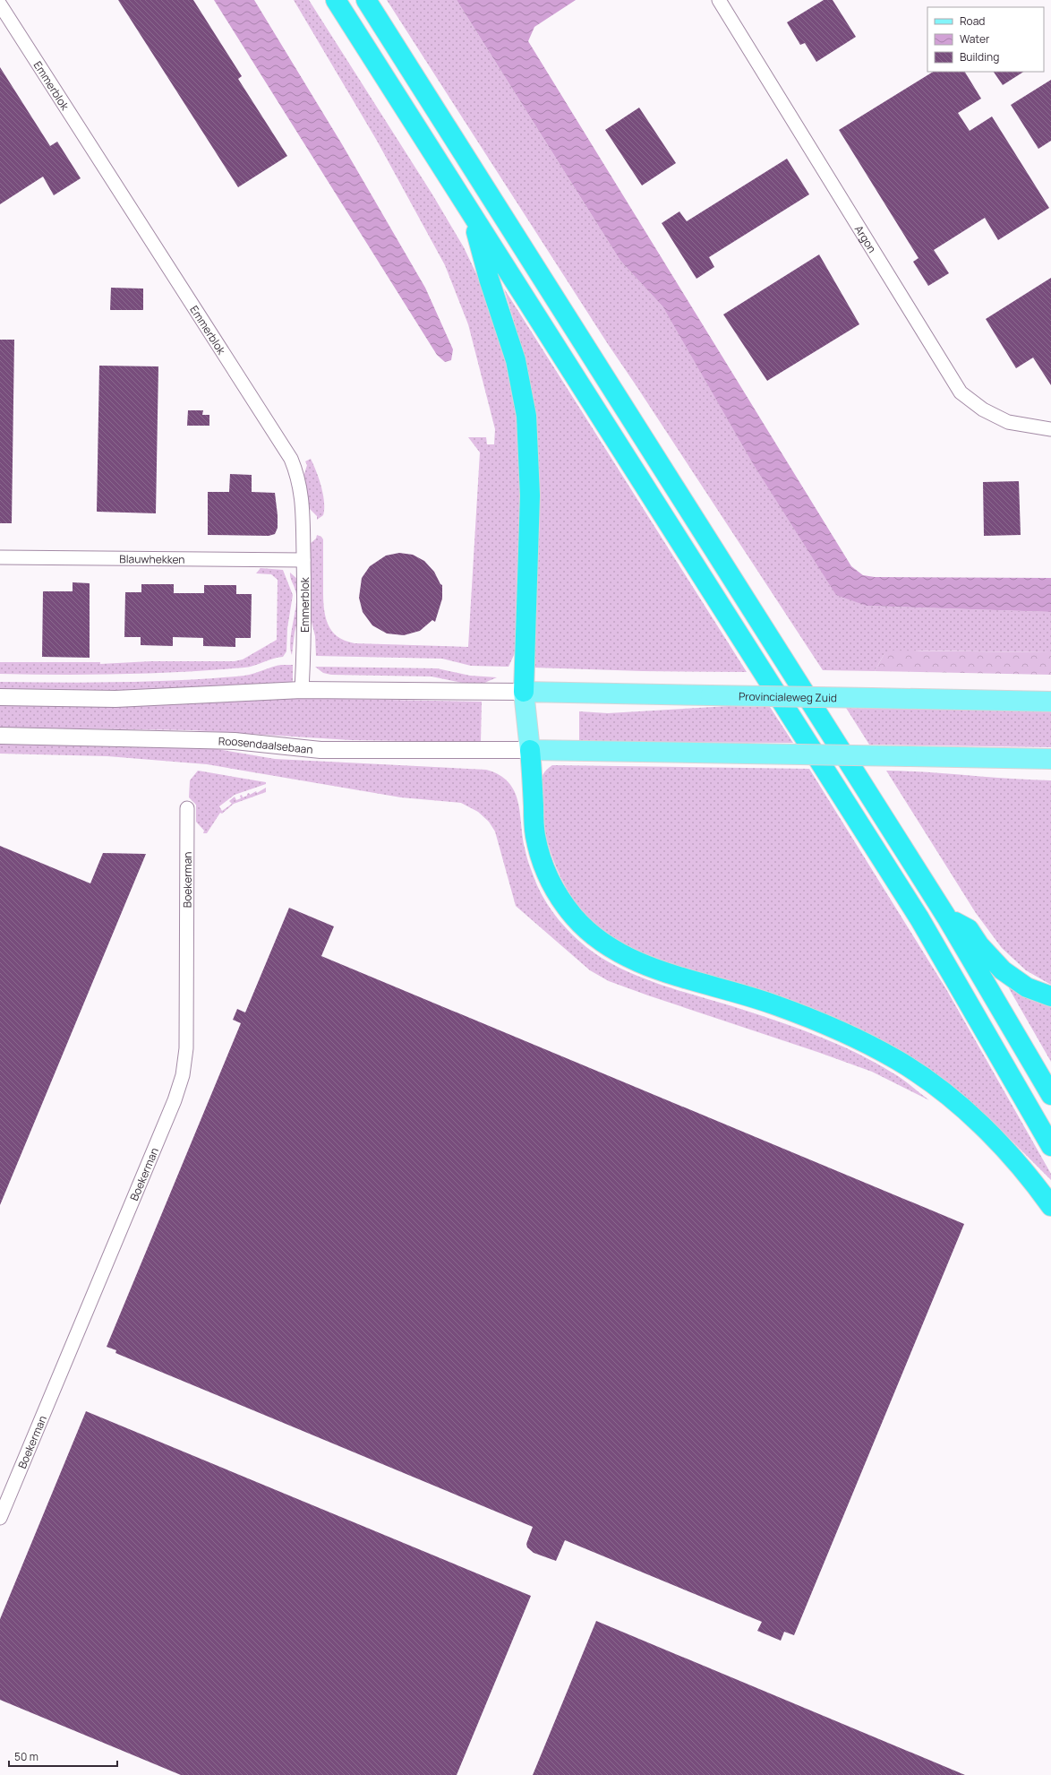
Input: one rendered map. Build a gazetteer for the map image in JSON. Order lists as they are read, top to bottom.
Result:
{
  "streets": {
    "main road": ["Provincialeweg Zuid"],
    "street": [
      "Emmerblok",
      "Argon",
      "Blauwhekken",
      "Roosendaalsebaan",
      "Boekerman"
    ]
  },
  "crossings": [
    ["Emmerblok", "Blauwhekken"]
  ],
  "legend": ["Road", "Water", "Building"],
  "scale_bar": "50 m"
}
